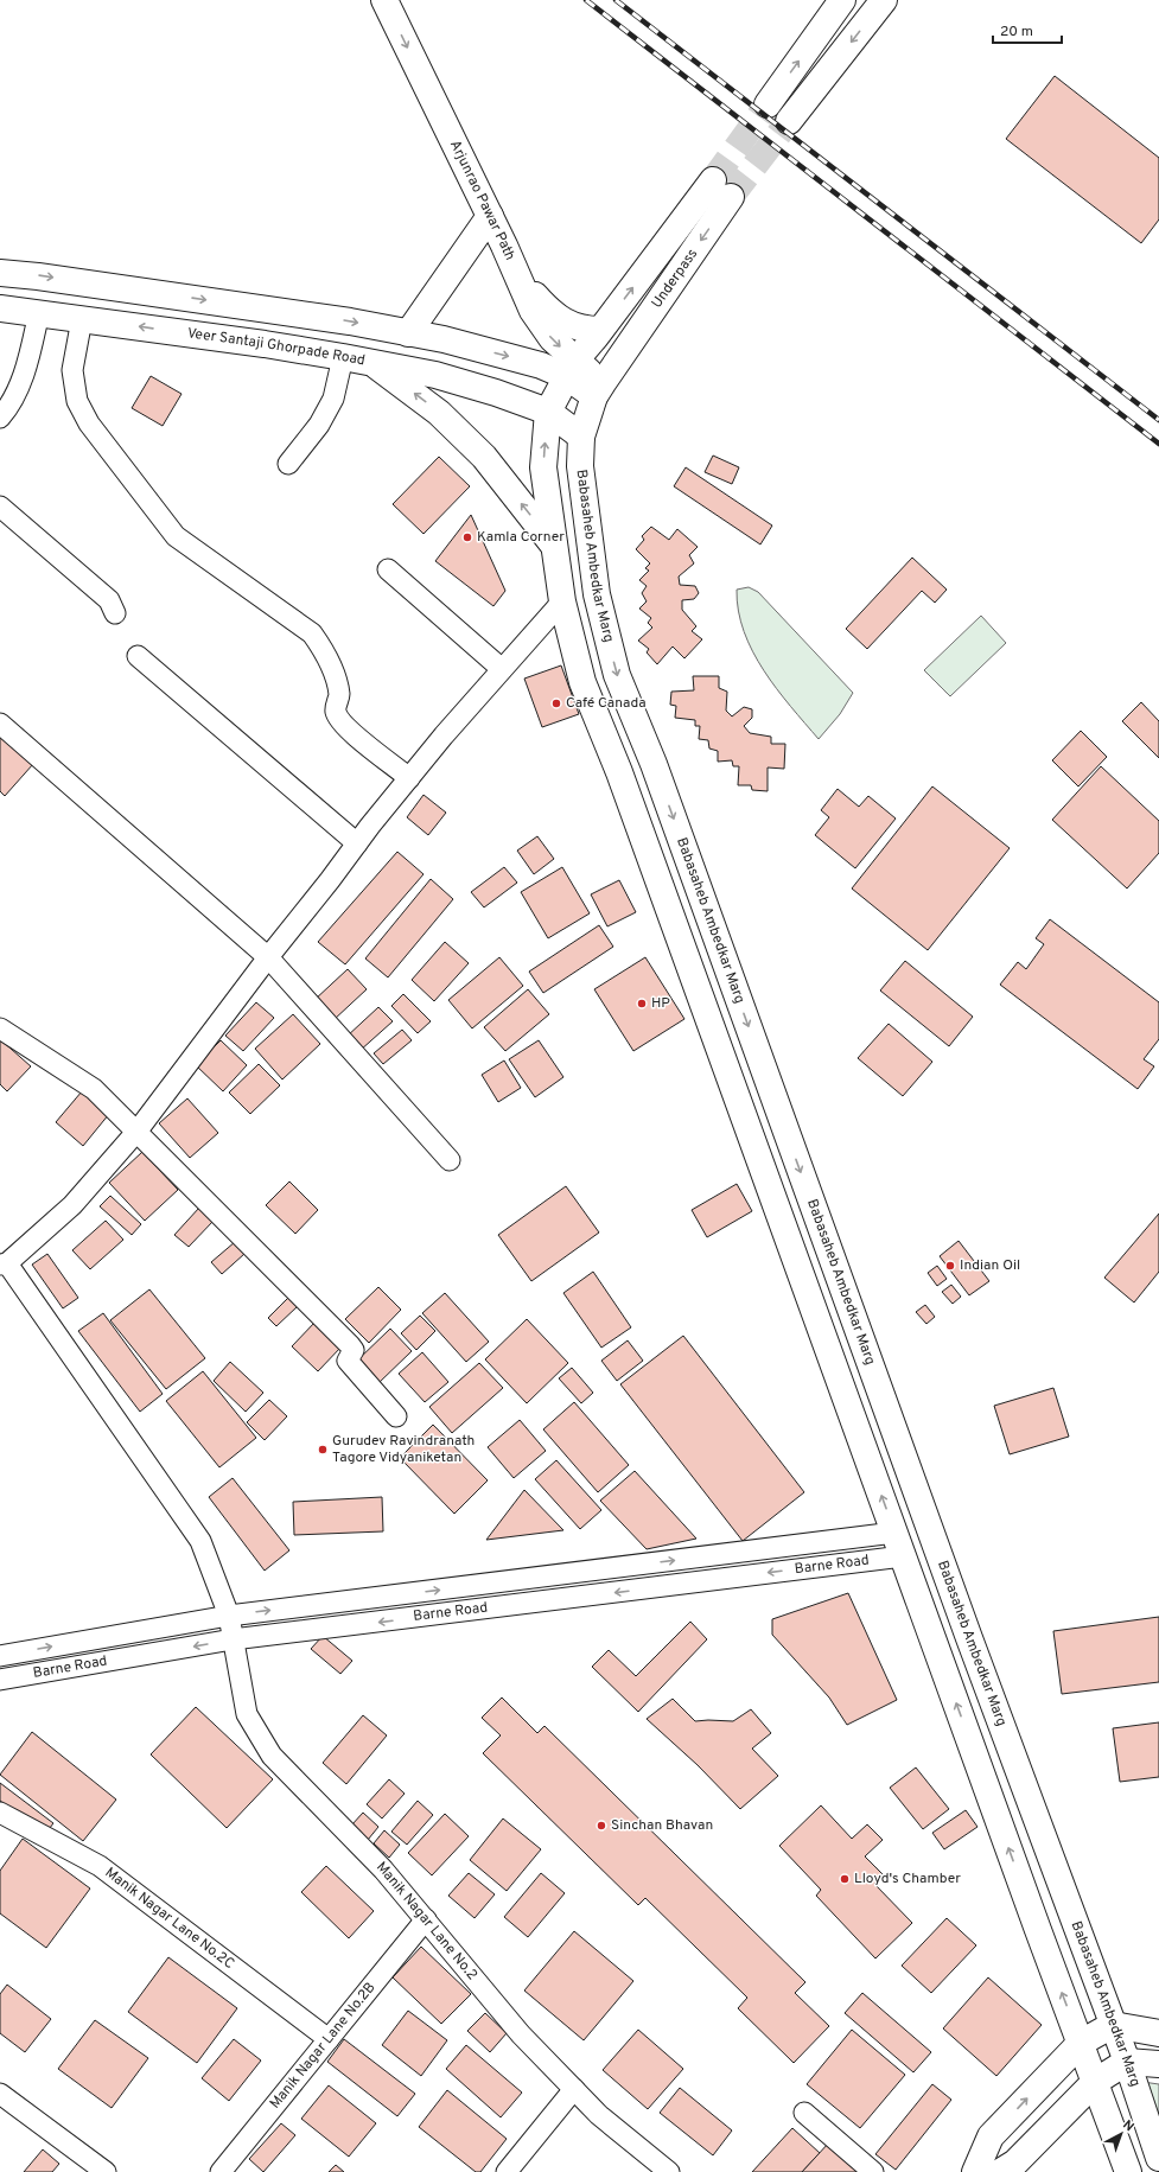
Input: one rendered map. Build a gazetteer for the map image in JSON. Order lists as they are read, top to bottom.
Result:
{
  "streets": {
    "main road": [
      "Arjunrao Pawar Path",
      "Underpass",
      "Veer Santaji Ghorpade Road",
      "Babasaheb Ambedkar Marg"
    ],
    "street": [
      "Barne Road",
      "Manik Nagar Lane No.2C",
      "Manik Nagar Lane No.2",
      "Manik Nagar Lane No.2B"
    ]
  },
  "crossings": [
    ["Arjunrao Pawar Path", "Underpass"],
    ["Underpass", "Veer Santaji Ghorpade Road"],
    ["Underpass", "Babasaheb Ambedkar Marg"],
    ["Veer Santaji Ghorpade Road", "Babasaheb Ambedkar Marg"],
    ["Barne Road", "Manik Nagar Lane No.2"],
    ["Manik Nagar Lane No.2C", "Manik Nagar Lane No.2B"],
    ["Manik Nagar Lane No.2", "Manik Nagar Lane No.2B"]
  ],
  "places": [
    "Kamla Corner",
    "Café Canada",
    "HP",
    "Indian Oil",
    "Gurudev Ravindranath Tagore Vidyaniketan",
    "Sinchan Bhavan",
    "Lloyd's Chamber"
  ],
  "scale_bar": "20 m",
  "north": "top right"
}
